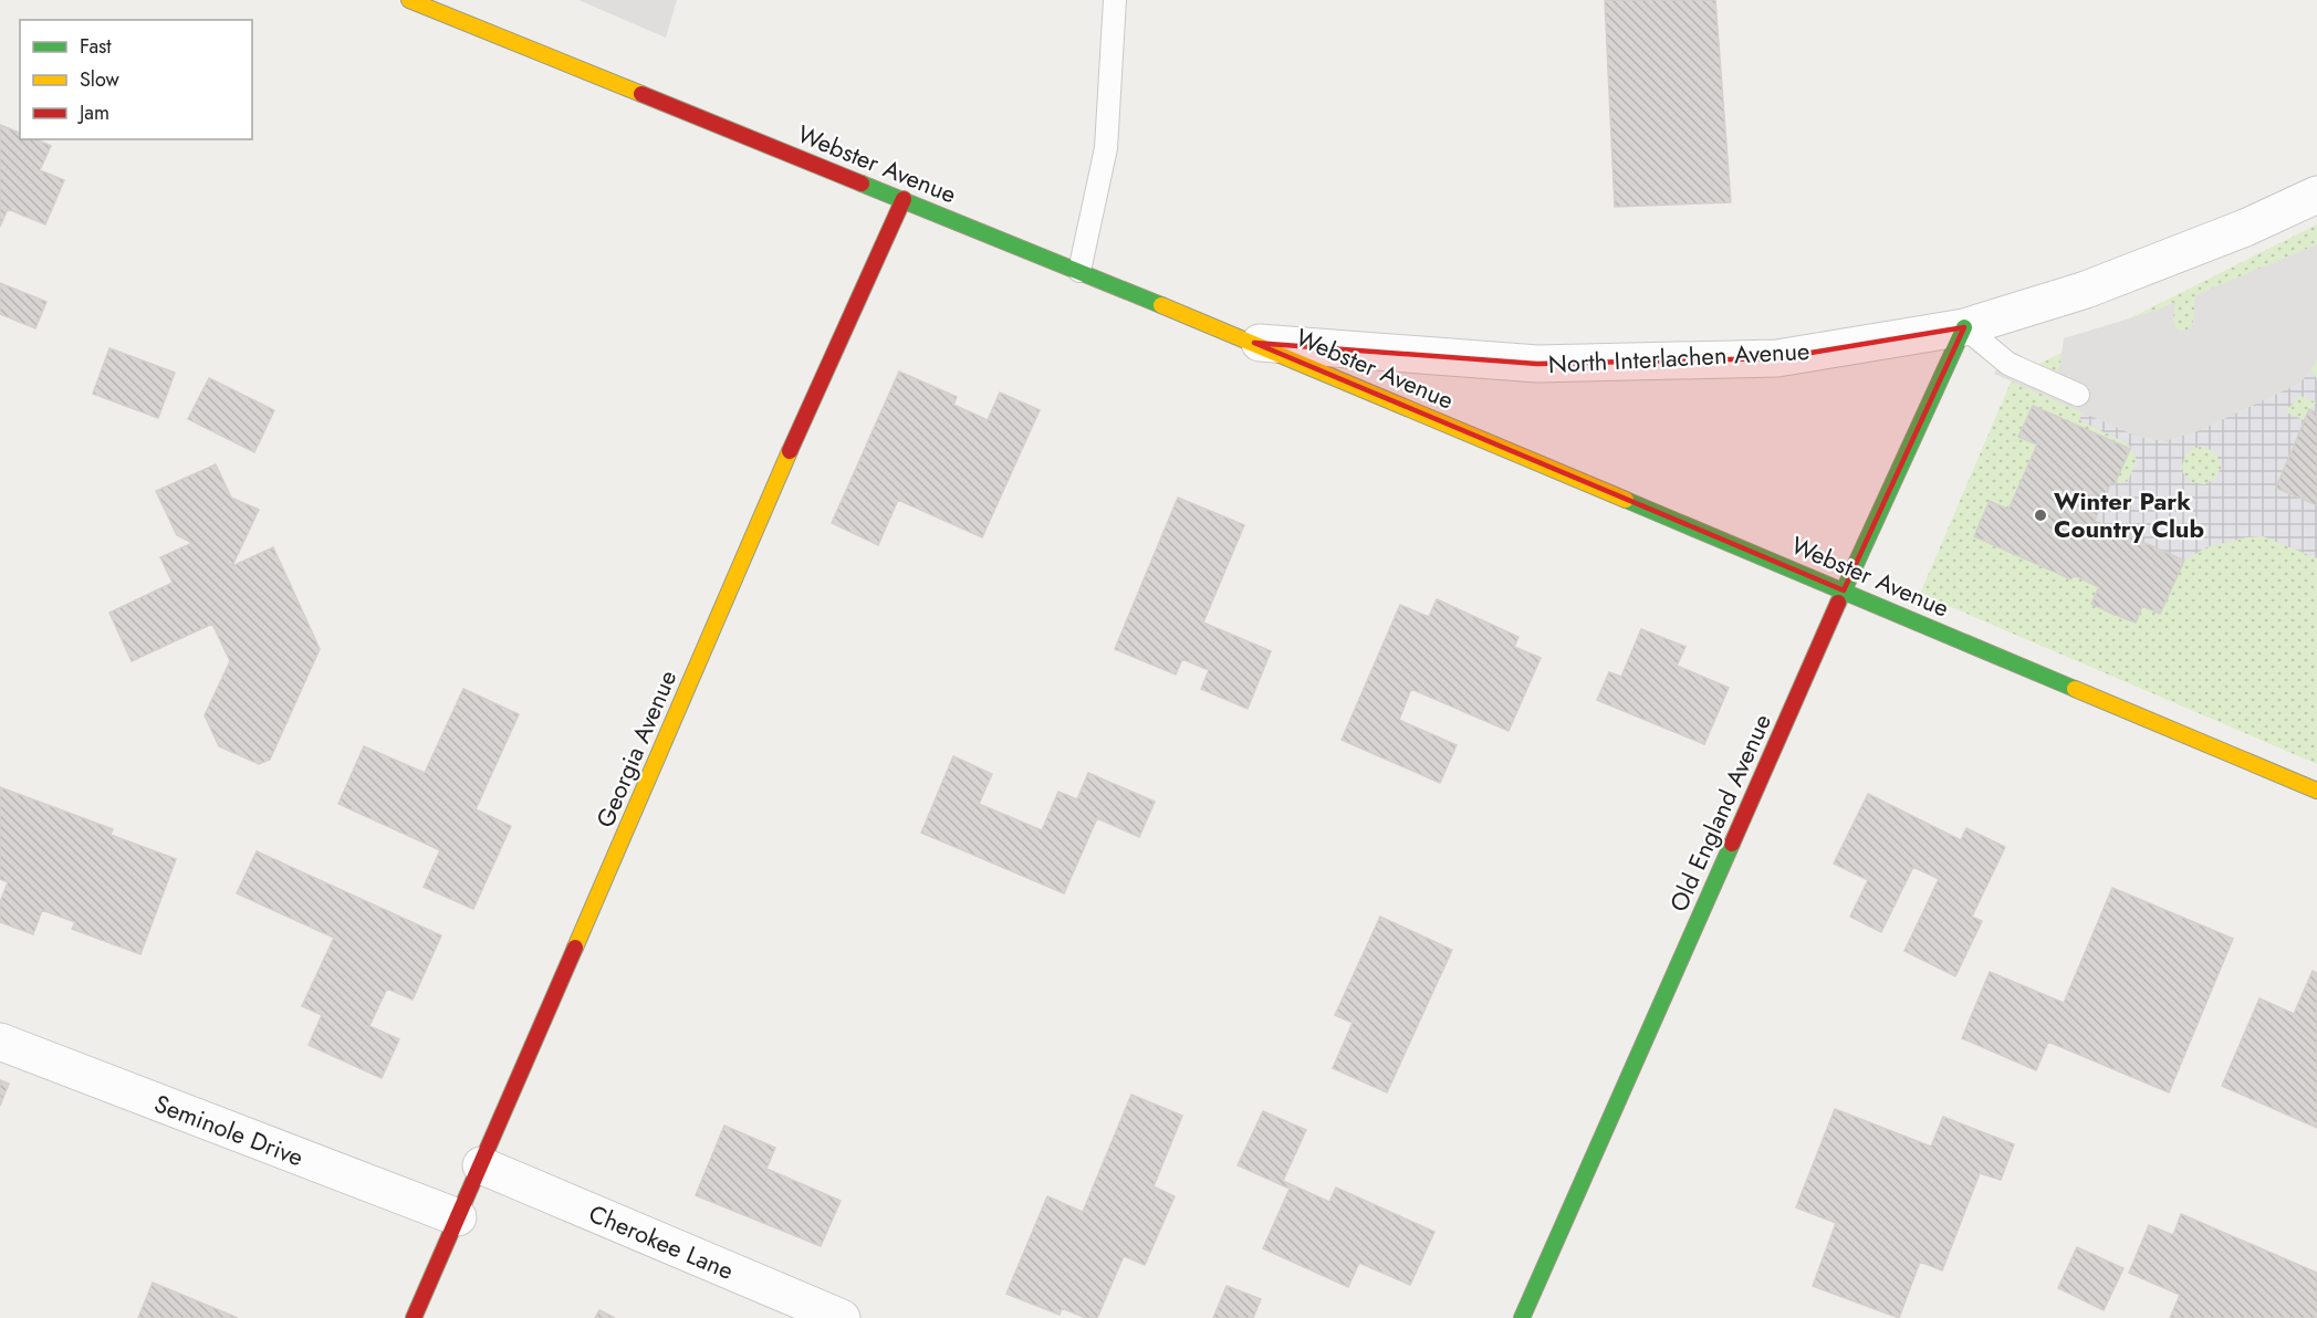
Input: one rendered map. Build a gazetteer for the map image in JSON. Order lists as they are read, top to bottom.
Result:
{
  "streets": {
    "street": [
      "Webster Avenue",
      "North Interlachen Avenue",
      "Georgia Avenue",
      "Old England Avenue",
      "Seminole Drive",
      "Cherokee Lane"
    ]
  },
  "crossings": [
    ["Webster Avenue", "North Interlachen Avenue"],
    ["Webster Avenue", "Georgia Avenue"],
    ["Webster Avenue", "Old England Avenue"],
    ["North Interlachen Avenue", "Old England Avenue"],
    ["Georgia Avenue", "Seminole Drive"],
    ["Georgia Avenue", "Cherokee Lane"]
  ],
  "places": ["Winter Park Country Club"],
  "legend": ["Fast", "Slow", "Jam"]
}
